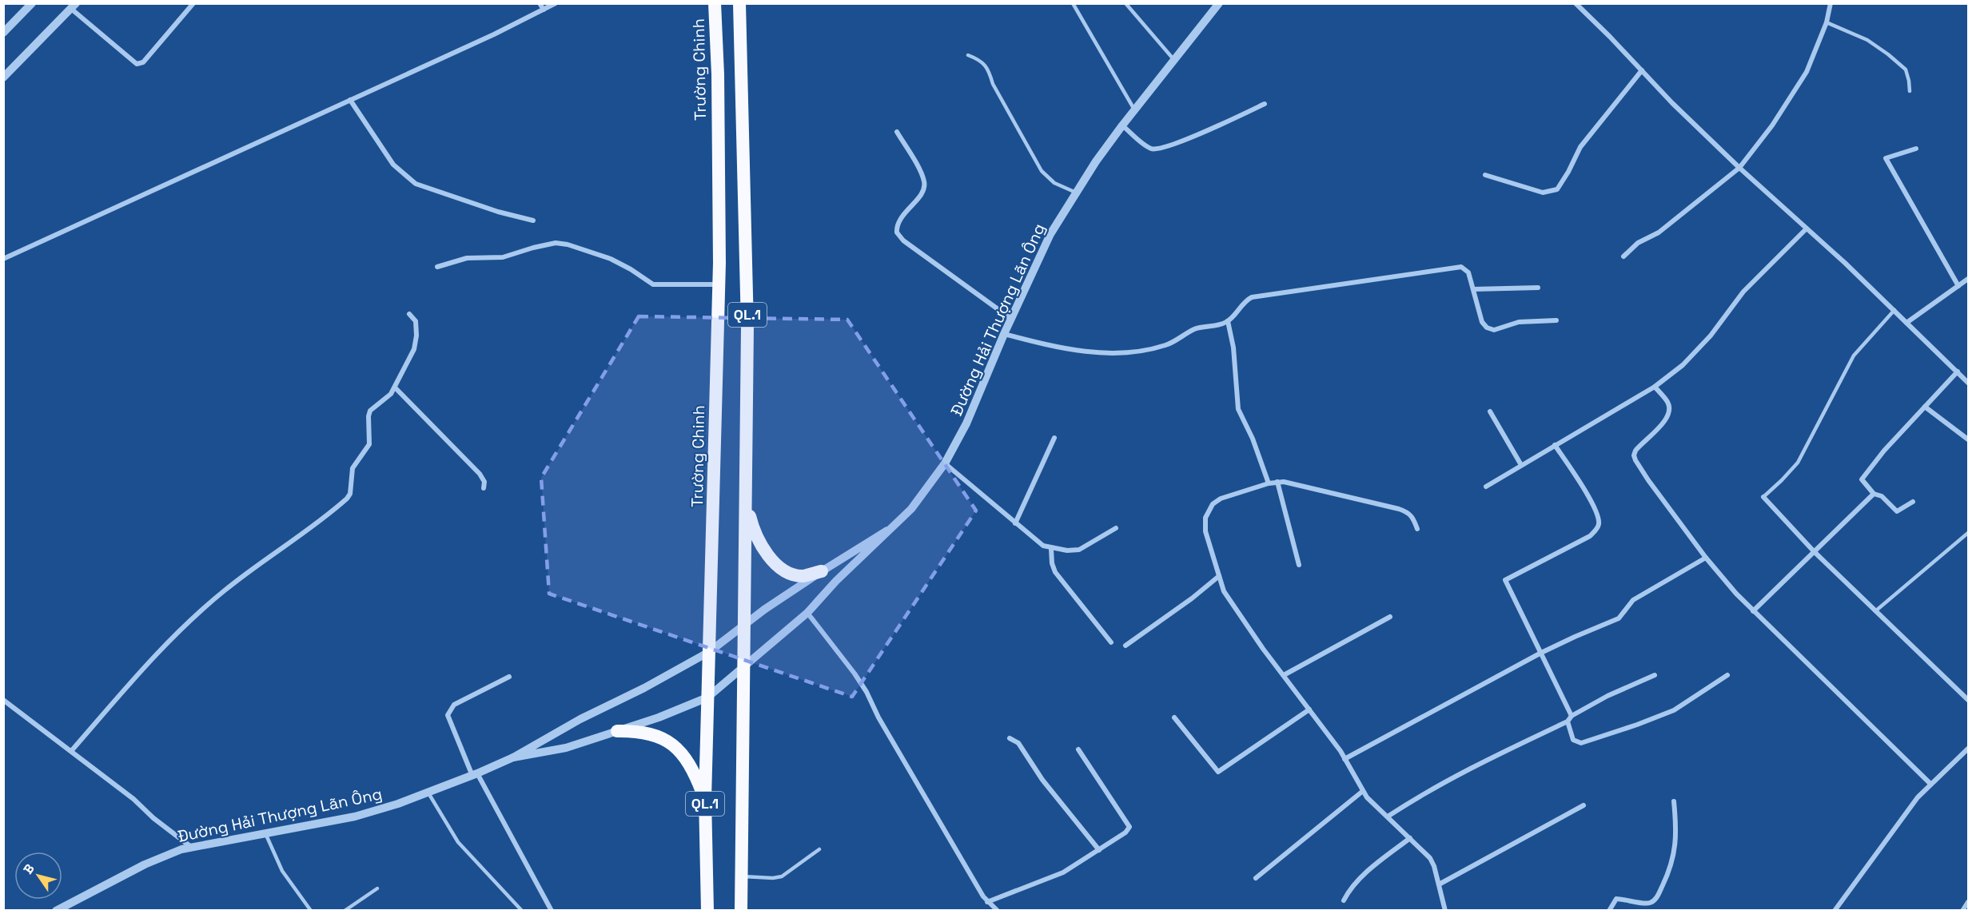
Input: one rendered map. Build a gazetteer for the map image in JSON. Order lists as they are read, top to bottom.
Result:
{
  "streets": {
    "highway": ["Trường Chinh", "QL.1"],
    "street": ["Đường Hải Thượng Lãn Ông"]
  },
  "crossings": [
    ["Trường Chinh", "Đường Hải Thượng Lãn Ông"],
    ["QL.1", "Đường Hải Thượng Lãn Ông"]
  ],
  "north": "top left"
}
